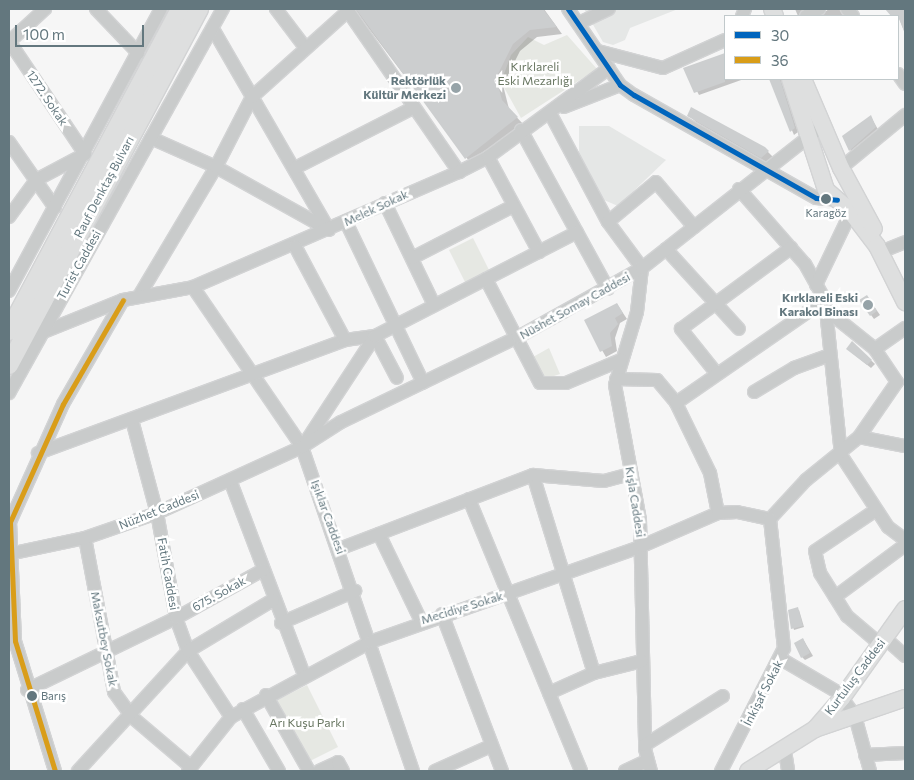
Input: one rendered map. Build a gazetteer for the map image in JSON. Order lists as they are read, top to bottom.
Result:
{
  "streets": {
    "highway": ["Rauf Denktaş Bulvarı"],
    "main road": ["Kurtuluş Caddesi"],
    "street": [
      "1272. Sokak",
      "Melek Sokak",
      "Turist Caddesi",
      "Nüshet Somay Caddesi",
      "Kışla Caddesi",
      "Nüzhet Caddesi",
      "Işıklar Caddesi",
      "Fatih Caddesi",
      "675. Sokak",
      "Mecidiye Sokak",
      "Maksutbey Sokak",
      "İnkişaf Sokak"
    ]
  },
  "crossings": [
    ["Melek Sokak", "Turist Caddesi"],
    ["Melek Sokak", "Işıklar Caddesi"],
    ["Nüshet Somay Caddesi", "Kışla Caddesi"],
    ["Nüshet Somay Caddesi", "Nüzhet Caddesi"],
    ["Nüshet Somay Caddesi", "Işıklar Caddesi"],
    ["Kışla Caddesi", "Mecidiye Sokak"],
    ["Nüzhet Caddesi", "Işıklar Caddesi"],
    ["Nüzhet Caddesi", "Fatih Caddesi"],
    ["Nüzhet Caddesi", "Maksutbey Sokak"],
    ["Işıklar Caddesi", "Mecidiye Sokak"],
    ["Fatih Caddesi", "675. Sokak"],
    ["Fatih Caddesi", "Mecidiye Sokak"],
    ["675. Sokak", "Maksutbey Sokak"],
    ["Mecidiye Sokak", "Maksutbey Sokak"],
    ["Mecidiye Sokak", "İnkişaf Sokak"]
  ],
  "parks": ["Kırklareli Eski Mezarlığı", "Arı Kuşu Parkı"],
  "places": [
    "Rektörlük Kültür Merkezi",
    "Karagöz",
    "Kırklareli Eski Karakol Binası",
    "Barış"
  ],
  "lines": ["transit line 30", "transit line 36"],
  "legend": ["30", "36"],
  "scale_bar": "100 m"
}
